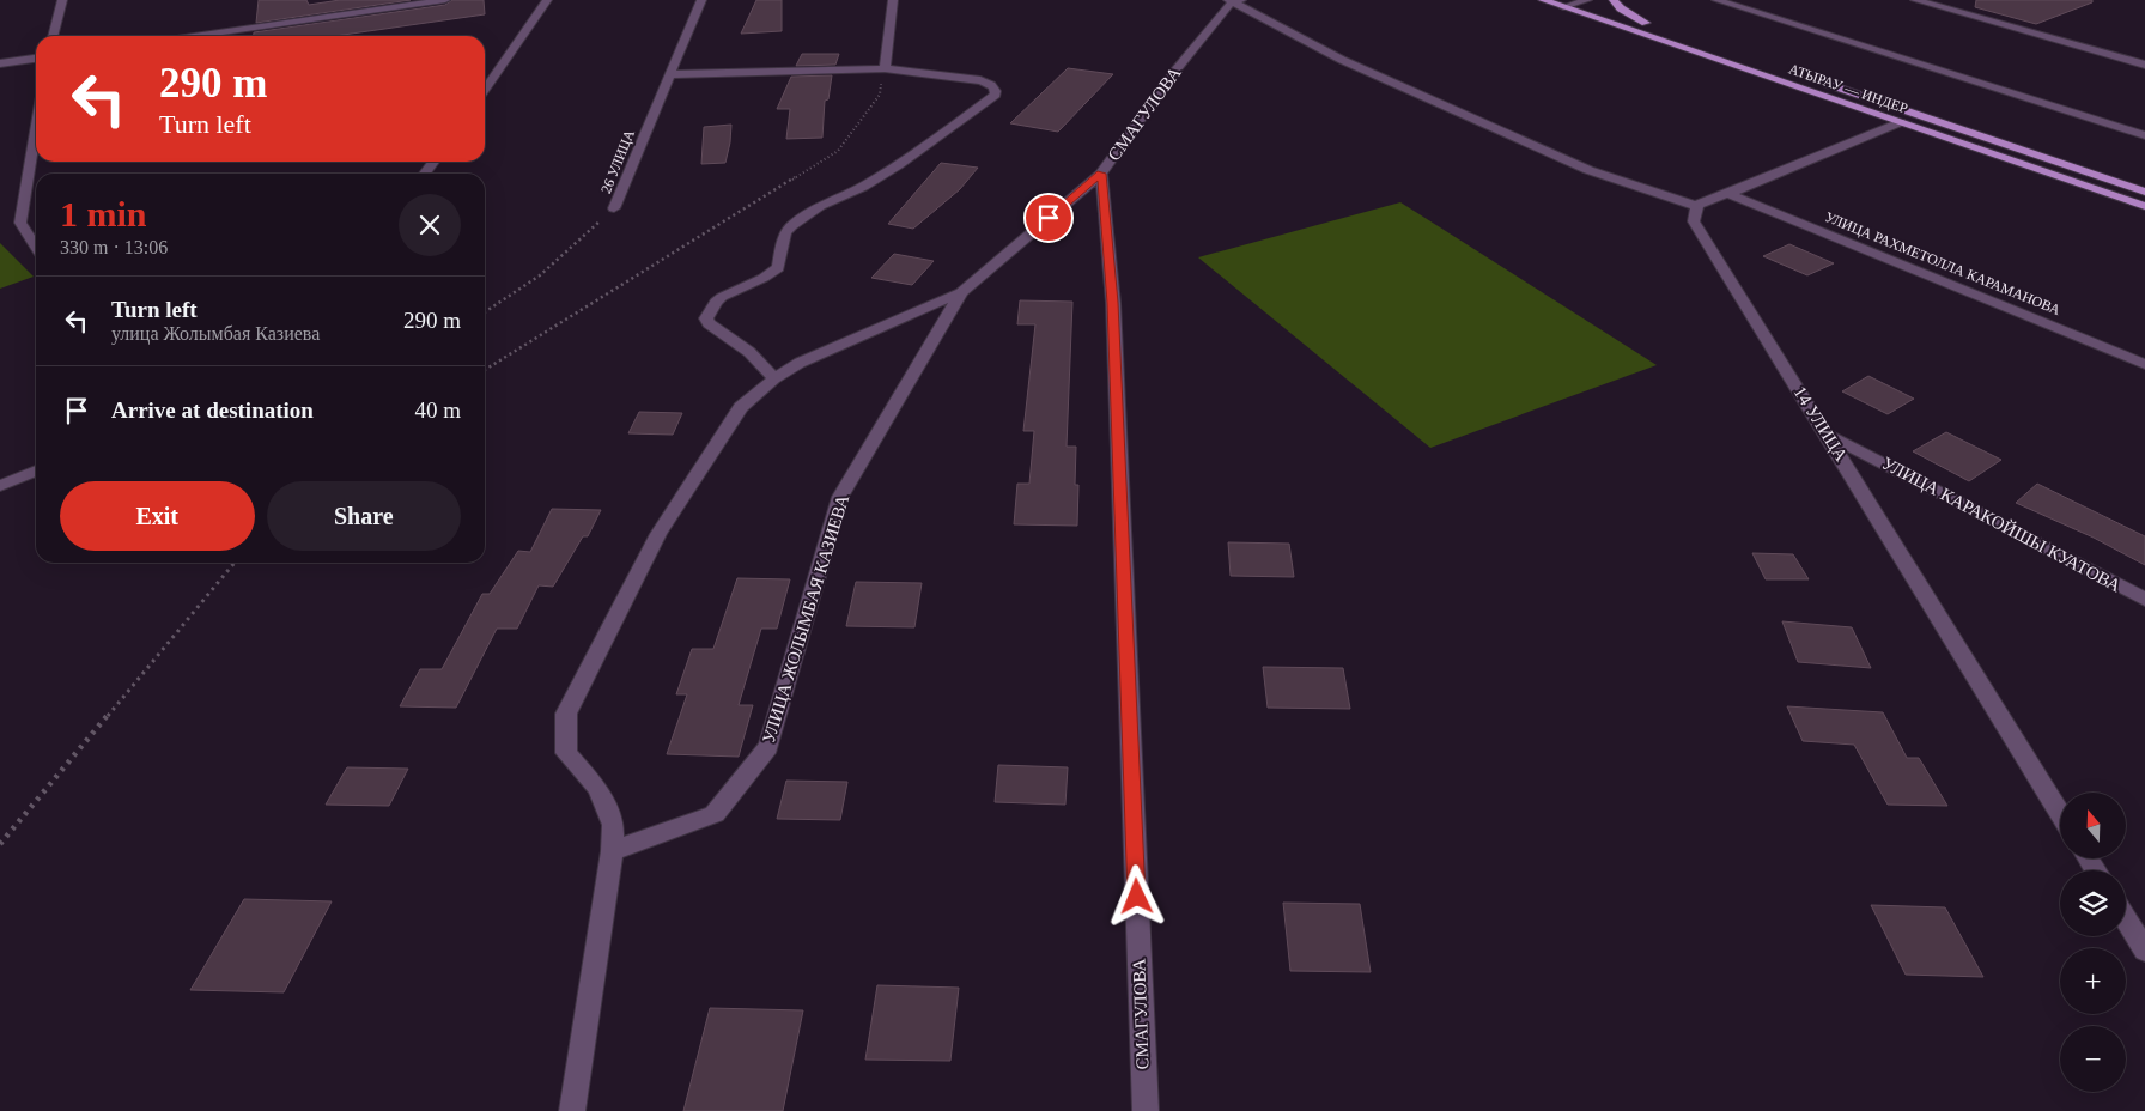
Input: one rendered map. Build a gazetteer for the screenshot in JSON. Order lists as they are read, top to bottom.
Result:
{
  "streets": {
    "main road": ["АТЫРАУ — ИНДЕР"],
    "street": [
      "СМАГУЛОВА",
      "26 УЛИЦА",
      "УЛИЦА РАХМЕТОЛЛА КАРАМАНОВА",
      "14 УЛИЦА",
      "УЛИЦА КАРАКОЙШЫ КУАТОВА",
      "УЛИЦА ЖОЛЫМБАЯ КАЗИЕВА"
    ]
  },
  "crossings": [
    ["СМАГУЛОВА", "УЛИЦА ЖОЛЫМБАЯ КАЗИЕВА"],
    ["14 УЛИЦА", "УЛИЦА КАРАКОЙШЫ КУАТОВА"]
  ],
  "north": "top",
  "page": {
    "turn": ["290 m", "Turn left"],
    "heading": ["1 min", "330 m · 13:06"],
    "list": [
      {
        "name": "Turn left",
        "note": "улица Жолымбая Казиева",
        "value": "290 m"
      },
      {
        "name": "Arrive at destination",
        "value": "40 m"
      }
    ],
    "buttons": ["Exit", "Share"],
    "map_buttons": ["+", "−"]
  }
}
